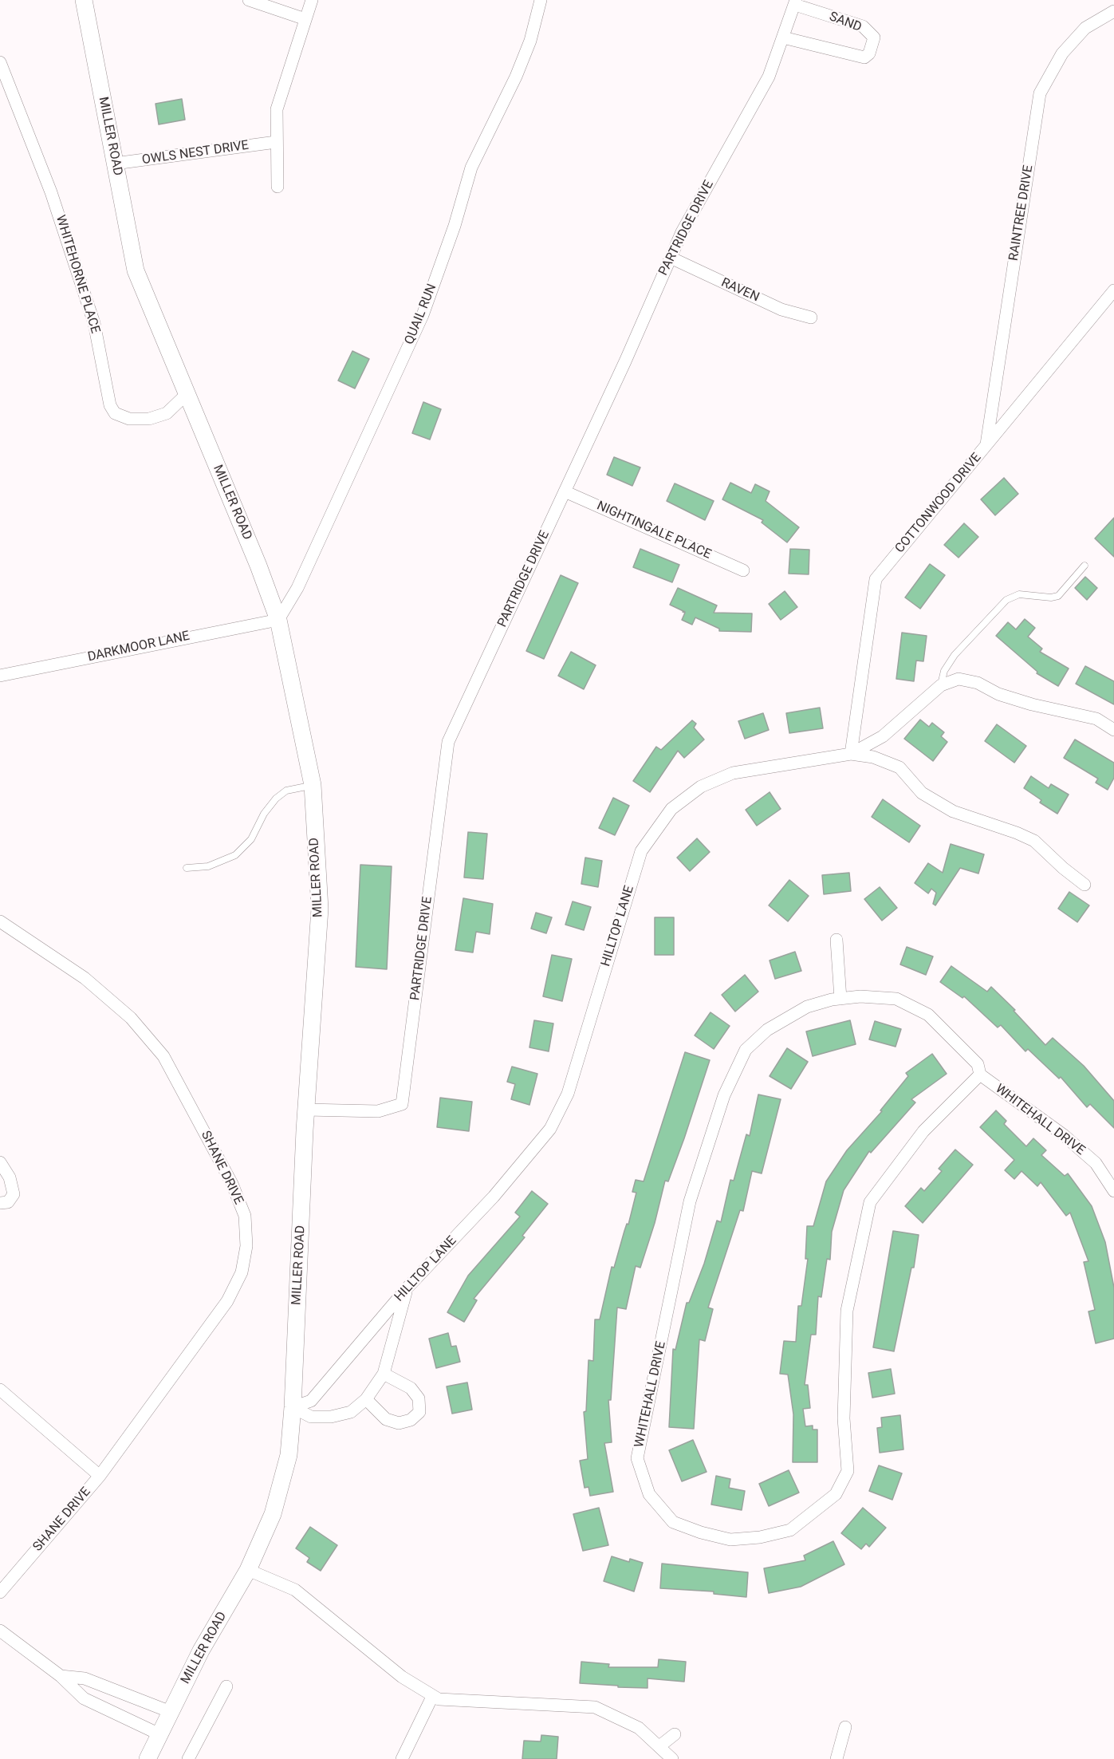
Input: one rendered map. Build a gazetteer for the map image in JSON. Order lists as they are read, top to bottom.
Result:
{
  "streets": {
    "street": [
      "SAND",
      "MILLER ROAD",
      "OWLS NEST DRIVE",
      "RAINTREE DRIVE",
      "PARTRIDGE DRIVE",
      "WHITEHORNE PLACE",
      "RAVEN",
      "QUAIL RUN",
      "COTTONWOOD DRIVE",
      "NIGHTINGALE PLACE",
      "DARKMOOR LANE",
      "HILLTOP LANE",
      "WHITEHALL DRIVE",
      "SHANE DRIVE"
    ]
  },
  "crossings": [
    ["SAND", "PARTRIDGE DRIVE"],
    ["MILLER ROAD", "OWLS NEST DRIVE"],
    ["MILLER ROAD", "PARTRIDGE DRIVE"],
    ["MILLER ROAD", "WHITEHORNE PLACE"],
    ["MILLER ROAD", "QUAIL RUN"],
    ["MILLER ROAD", "DARKMOOR LANE"],
    ["MILLER ROAD", "HILLTOP LANE"],
    ["RAINTREE DRIVE", "COTTONWOOD DRIVE"],
    ["PARTRIDGE DRIVE", "RAVEN"],
    ["PARTRIDGE DRIVE", "NIGHTINGALE PLACE"],
    ["QUAIL RUN", "DARKMOOR LANE"],
    ["COTTONWOOD DRIVE", "HILLTOP LANE"]
  ]
}
